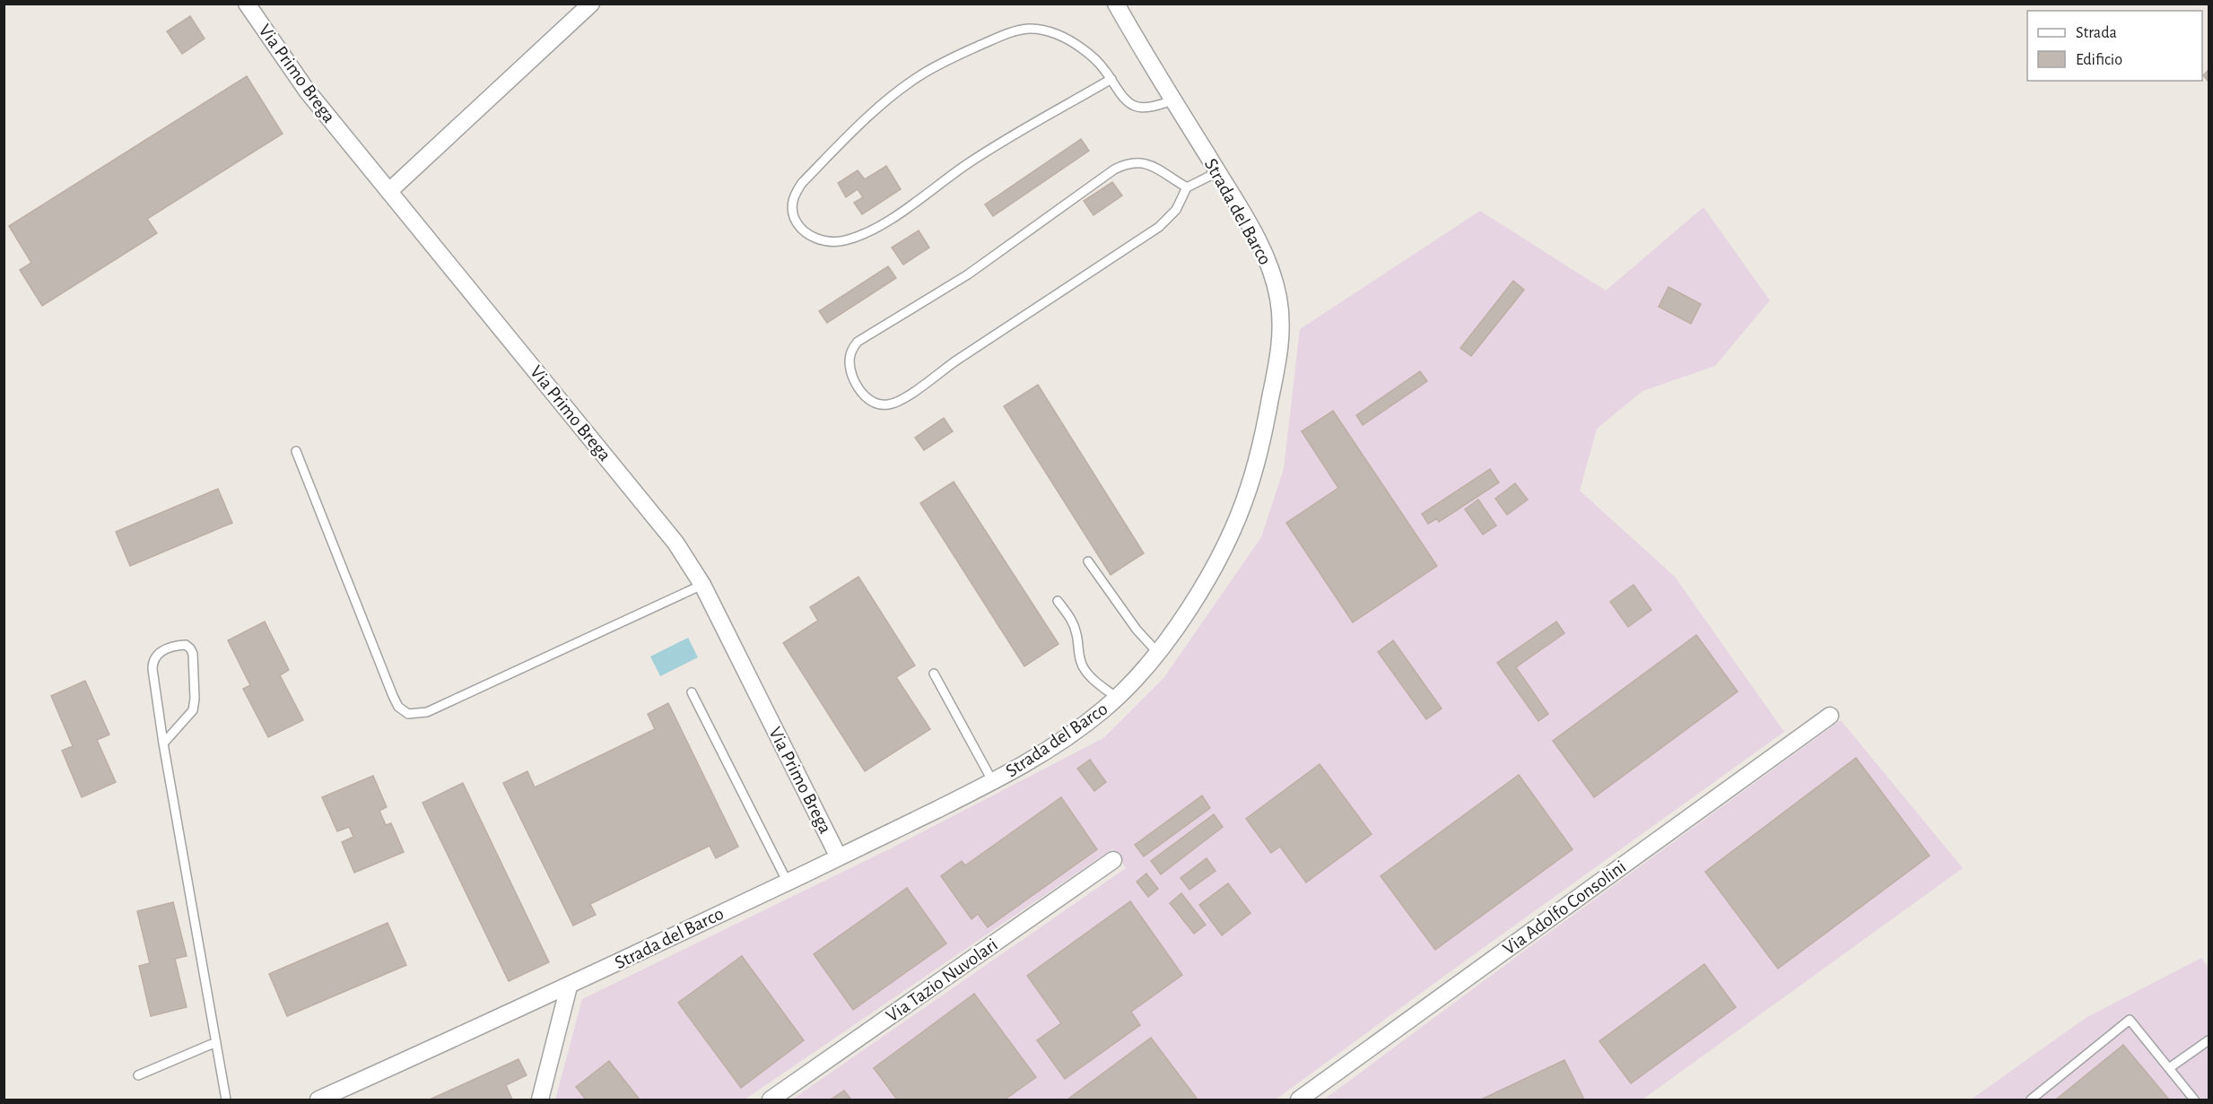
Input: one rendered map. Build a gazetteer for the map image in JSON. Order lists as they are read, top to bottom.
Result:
{
  "streets": {
    "street": [
      "Via Primo Brega",
      "Strada del Barco",
      "Via Adolfo Consolini",
      "Via Tazio Nuvolari"
    ]
  },
  "crossings": [
    ["Via Primo Brega", "Strada del Barco"]
  ],
  "legend": ["Strada", "Edificio"]
}
